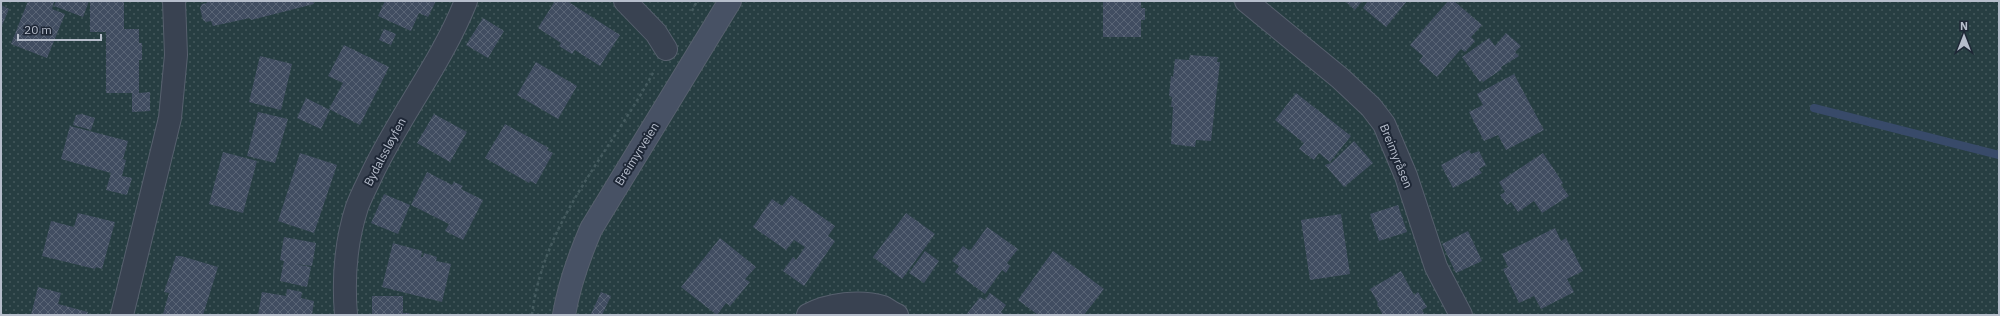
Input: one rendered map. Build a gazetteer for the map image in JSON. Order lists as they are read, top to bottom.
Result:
{
  "streets": {
    "street": ["Bydalssløyfen", "Breimyrveien", "Breimyråsen"]
  },
  "scale_bar": "20 m",
  "north": "top"
}
